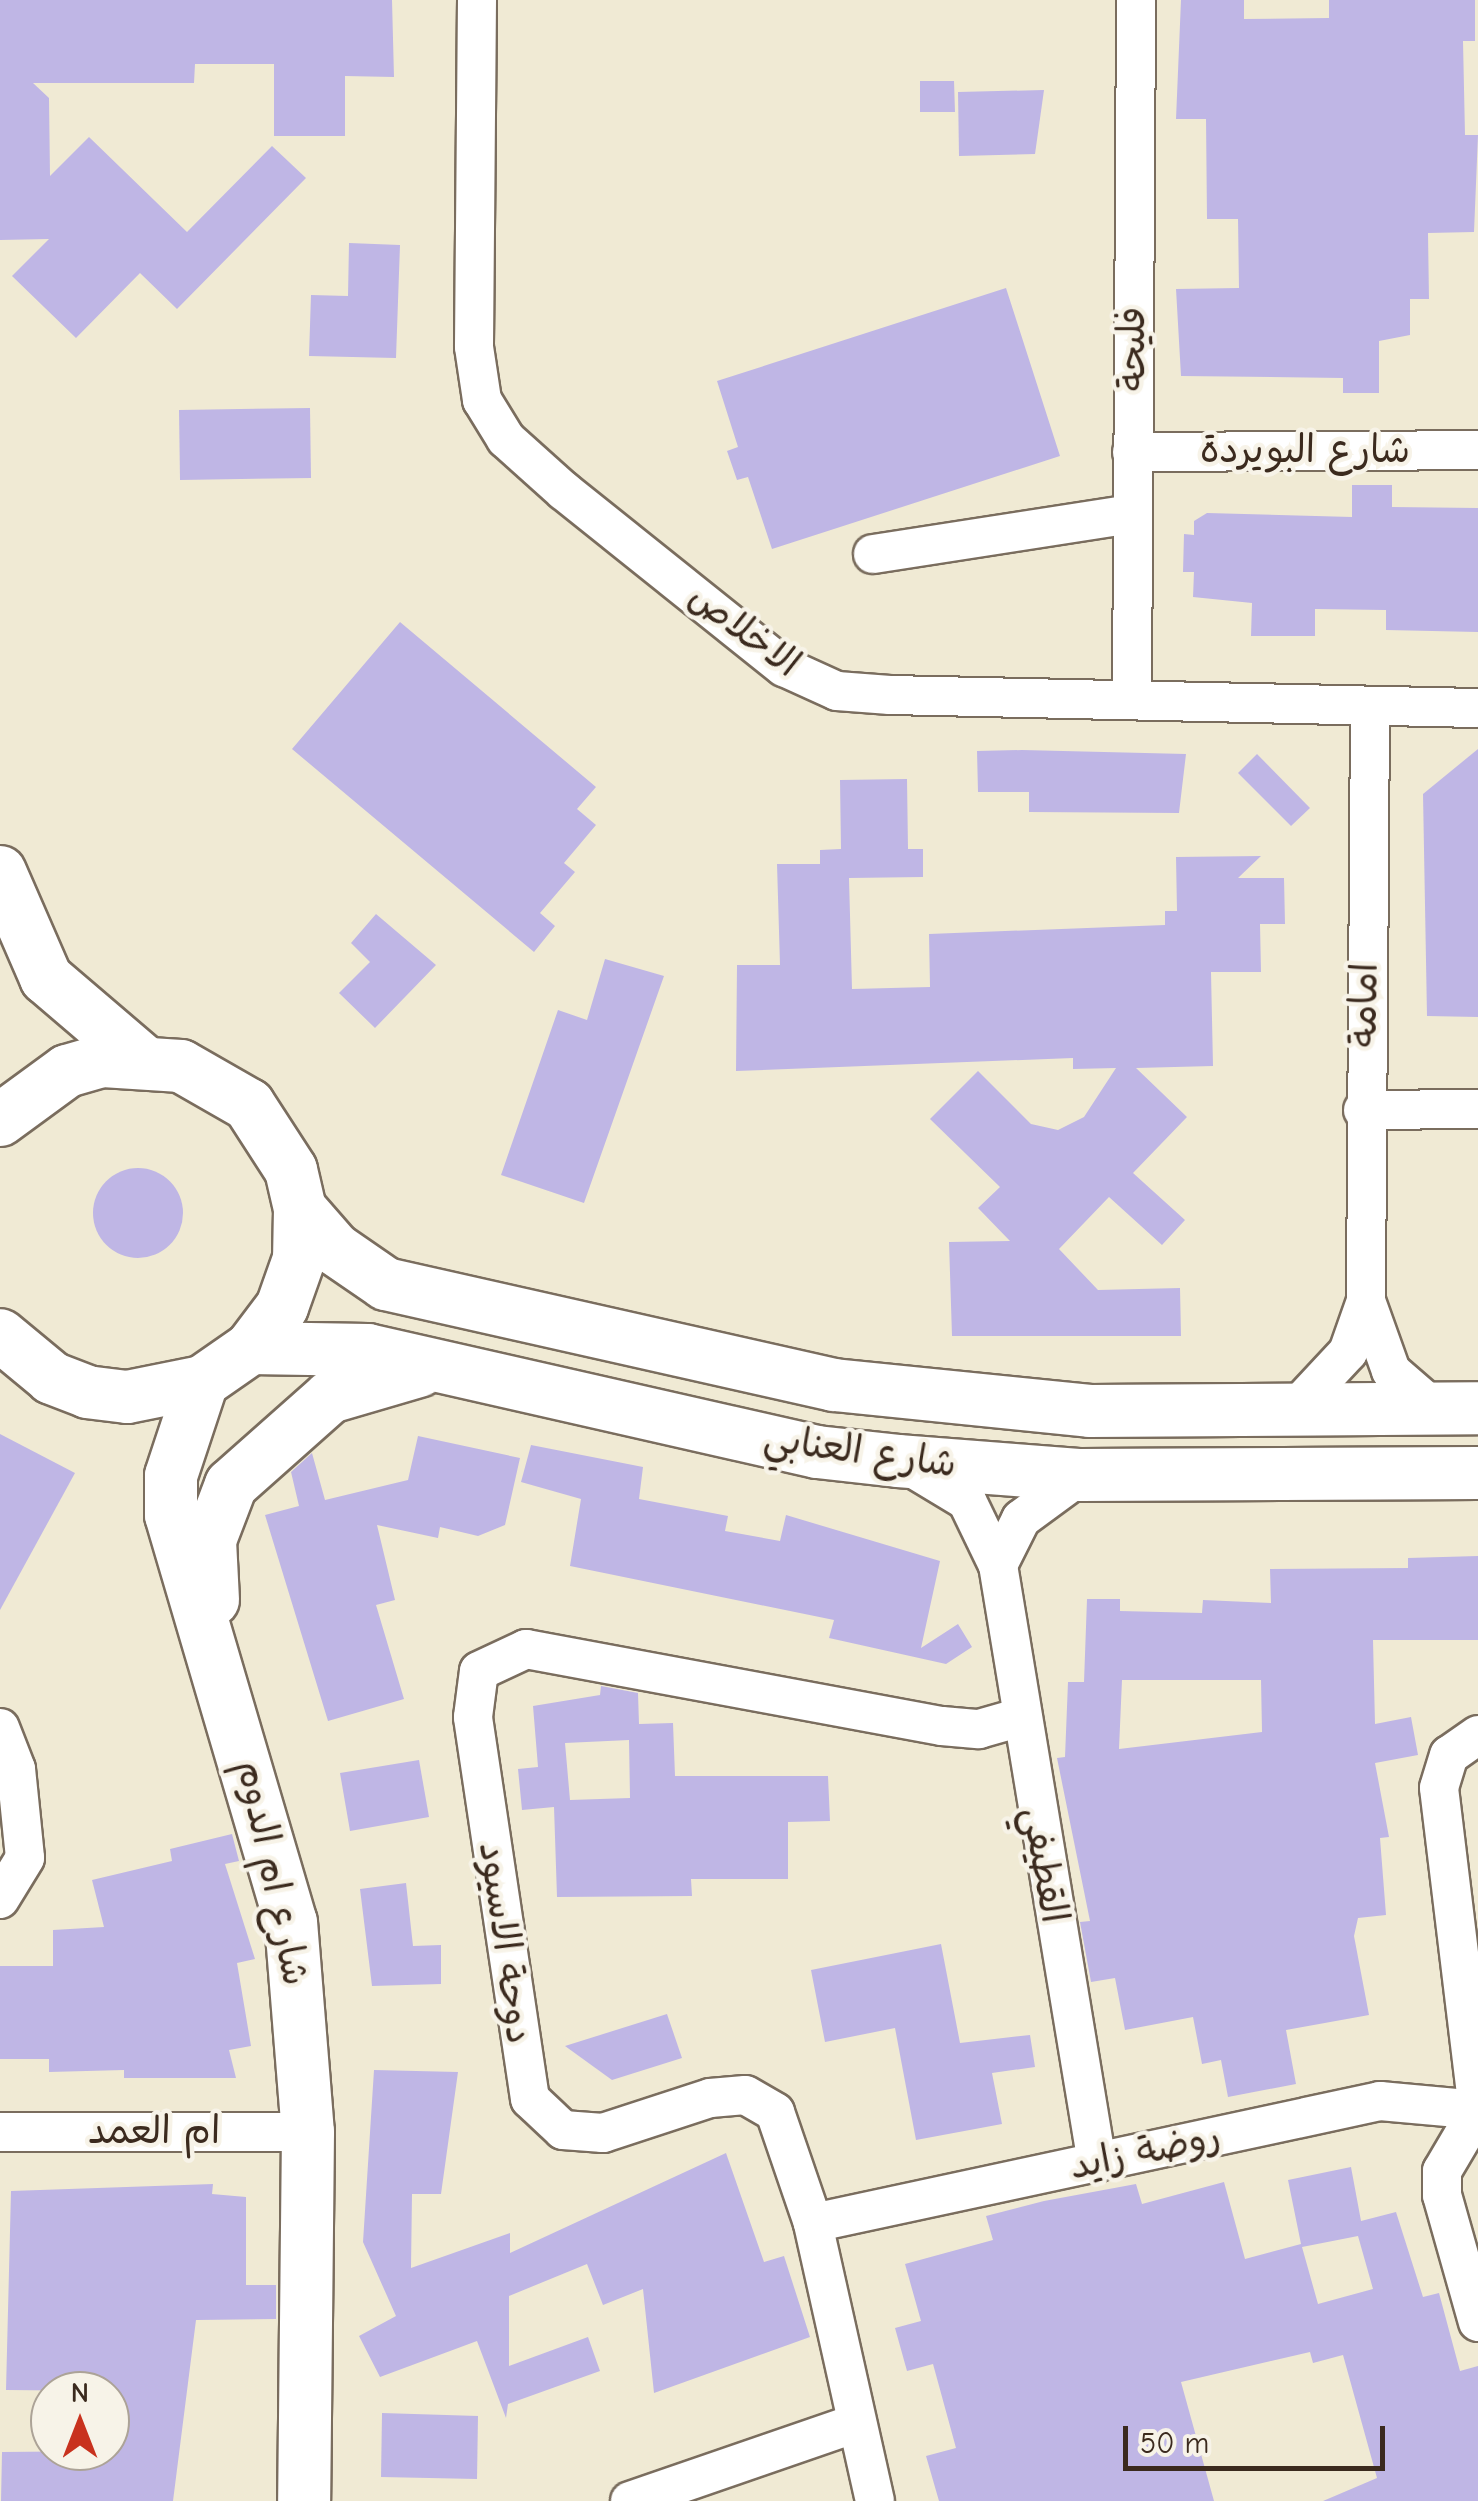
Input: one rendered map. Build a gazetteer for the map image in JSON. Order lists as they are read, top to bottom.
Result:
{
  "streets": {
    "street": [
      "فليحة",
      "شارع البويردة",
      "الاخلاص",
      "امامة",
      "شارع العنابي",
      "القطيفي",
      "شارع ام الدوم",
      "دوحة الاسيود",
      "ام العمد",
      "روضة زايد"
    ]
  },
  "crossings": [
    ["فليحة", "شارع البويردة"],
    ["فليحة", "الاخلاص"],
    ["الاخلاص", "امامة"],
    ["امامة", "شارع العنابي"],
    ["شارع العنابي", "القطيفي"],
    ["القطيفي", "دوحة الاسيود"],
    ["القطيفي", "روضة زايد"],
    ["شارع ام الدوم", "ام العمد"],
    ["دوحة الاسيود", "روضة زايد"]
  ],
  "scale_bar": "50 m",
  "north": "top"
}
